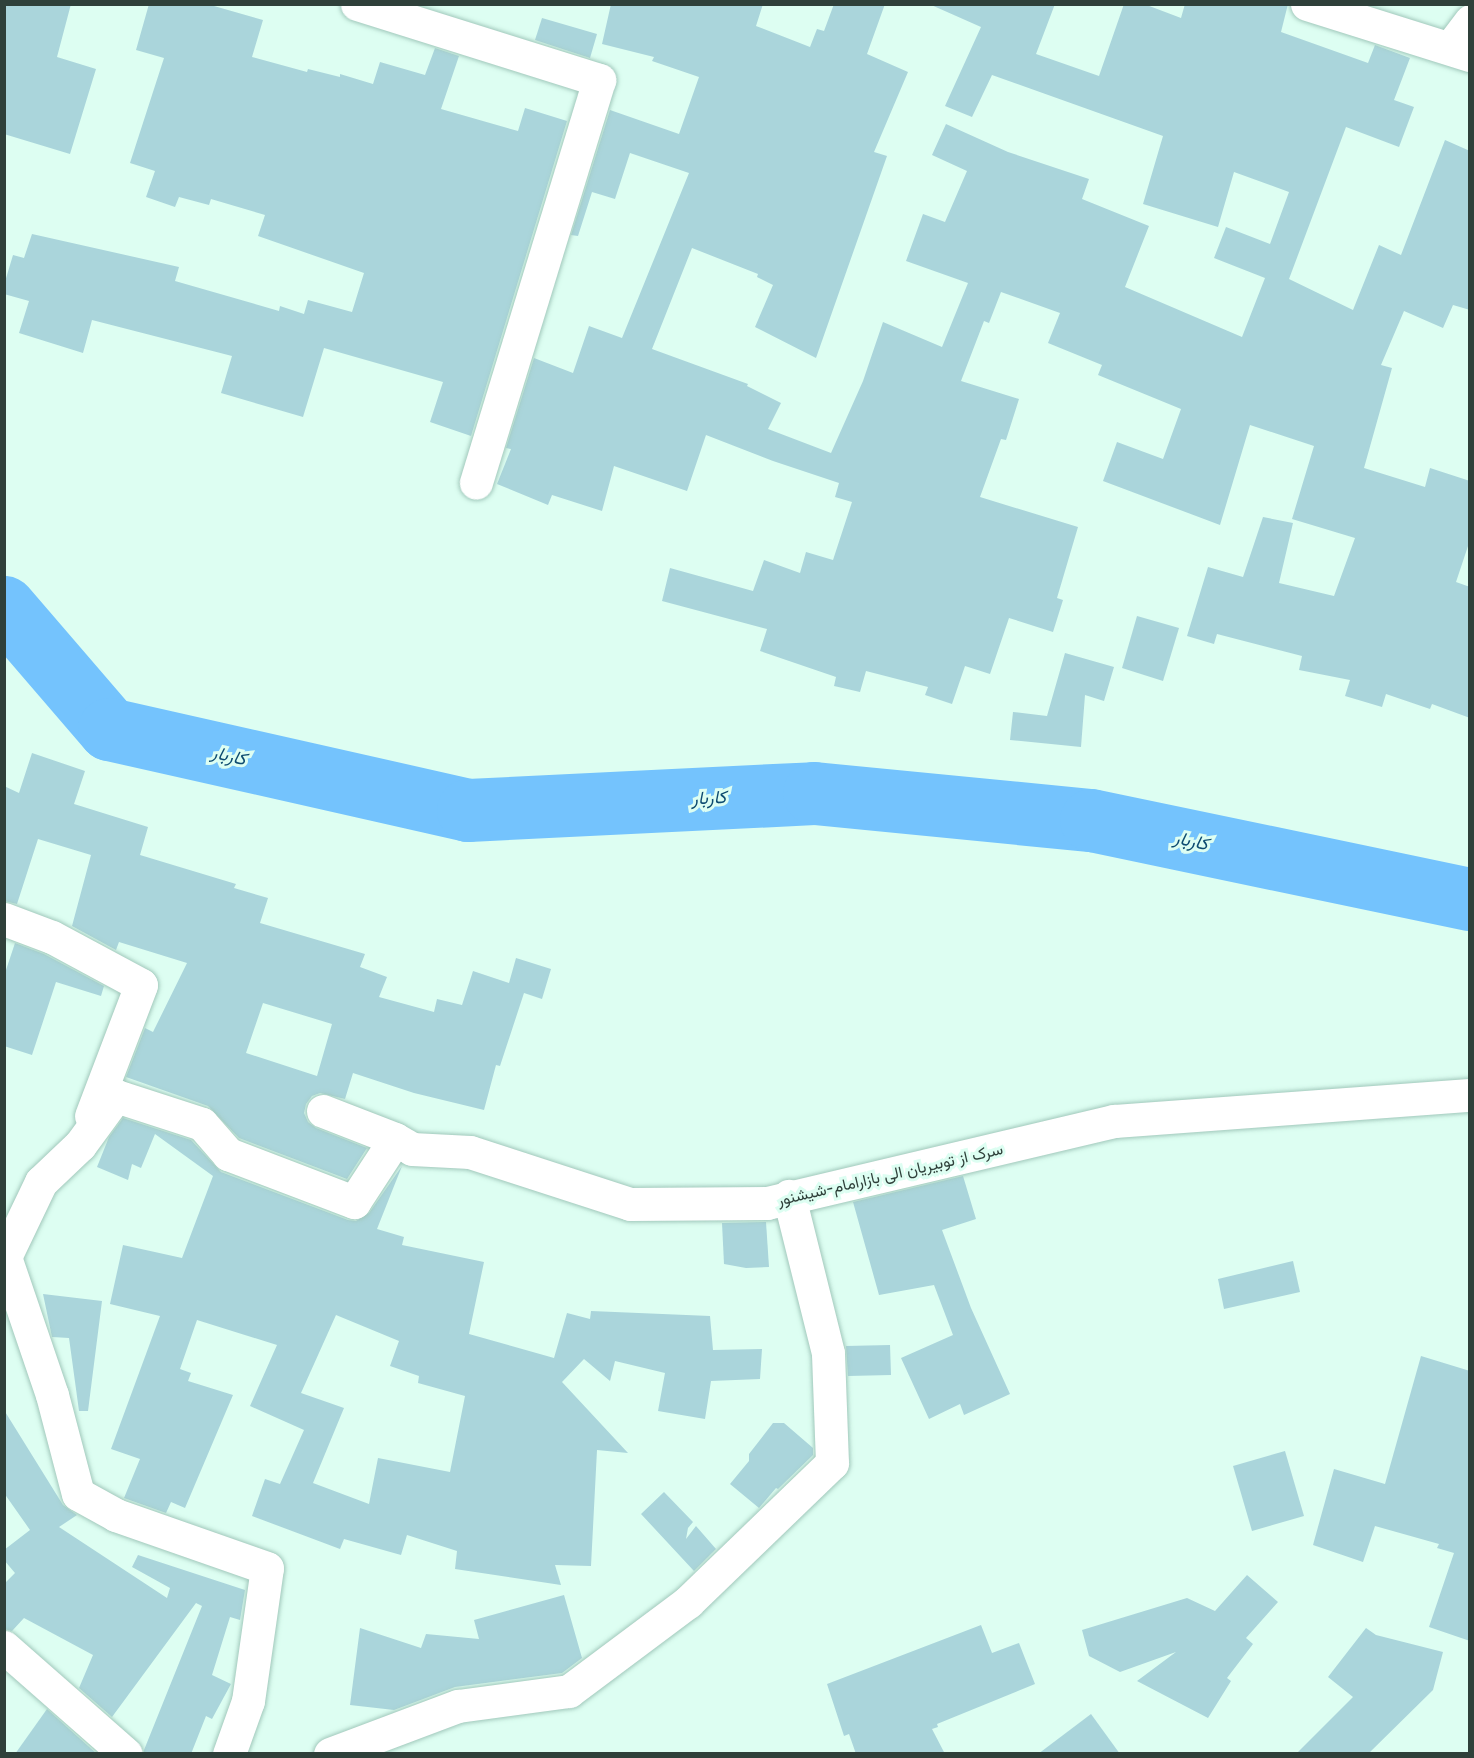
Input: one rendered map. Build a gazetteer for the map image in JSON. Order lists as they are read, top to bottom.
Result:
{
  "streets": {
    "street": ["سرک از توبیریان الی بازارامام-شیشنور"]
  },
  "water": ["کاربار"]
}
